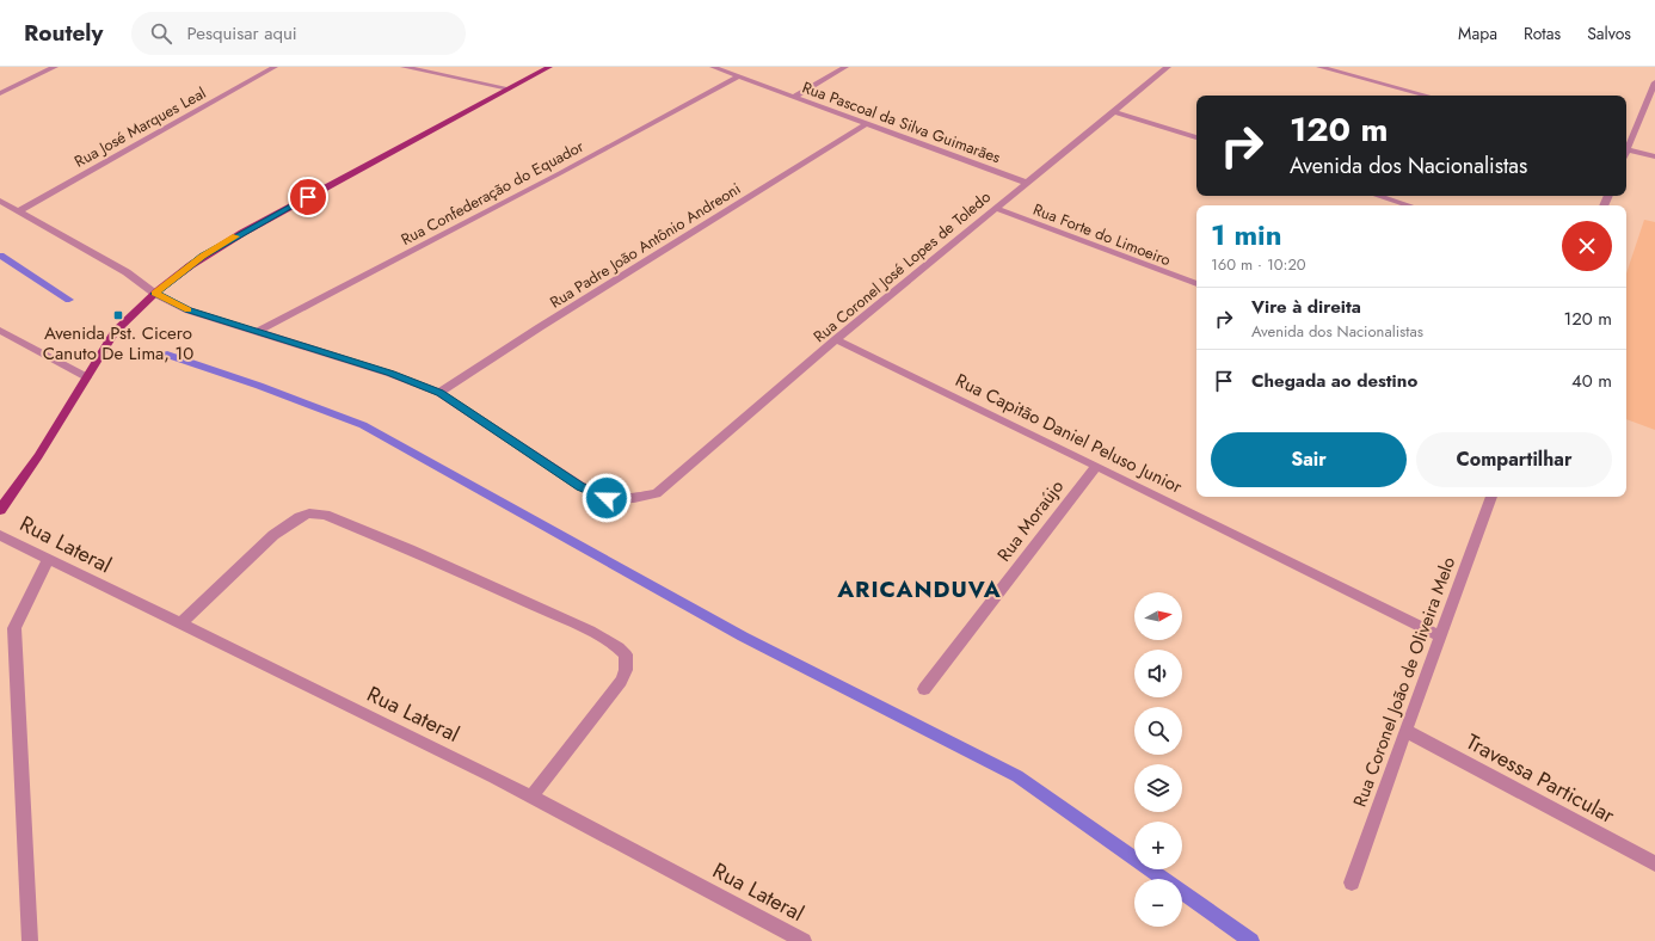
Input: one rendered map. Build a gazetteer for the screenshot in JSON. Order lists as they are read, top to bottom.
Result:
{
  "streets": {
    "street": [
      "Rua Pascoal da Silva Guimarães",
      "Rua José Marques Leal",
      "Rua Confederação do Equador",
      "Rua Forte do Limoeiro",
      "Rua Padre João Antônio Andreoni",
      "Rua Coronel José Lopes de Toledo",
      "Rua Capitão Daniel Peluso Junior",
      "Rua Moraújo",
      "Rua Lateral",
      "Rua Coronel João de Oliveira Melo",
      "Travessa Particular"
    ]
  },
  "crossings": [
    ["Rua Pascoal da Silva Guimarães", "Rua Confederação do Equador"],
    ["Rua Pascoal da Silva Guimarães", "Rua Padre João Antônio Andreoni"],
    ["Rua Pascoal da Silva Guimarães", "Rua Coronel José Lopes de Toledo"],
    ["Rua Forte do Limoeiro", "Rua Coronel José Lopes de Toledo"],
    ["Rua Padre João Antônio Andreoni", "Rua Coronel José Lopes de Toledo"],
    ["Rua Coronel José Lopes de Toledo", "Rua Capitão Daniel Peluso Junior"],
    ["Rua Capitão Daniel Peluso Junior", "Rua Moraújo"],
    ["Rua Capitão Daniel Peluso Junior", "Rua Coronel João de Oliveira Melo"],
    ["Rua Coronel João de Oliveira Melo", "Travessa Particular"]
  ],
  "districts": ["ARICANDUVA"],
  "places": {
    "transit": ["Avenida Pst. Cicero Canuto De Lima, 10"]
  },
  "north": "right",
  "page": {
    "header": "Routely",
    "search": "Pesquisar aqui",
    "nav": ["Mapa", "Rotas", "Salvos"],
    "turn": ["120 m", "Avenida dos Nacionalistas"],
    "heading": ["1 min", "160 m · 10:20"],
    "list": [
      {
        "name": "Vire à direita",
        "note": "Avenida dos Nacionalistas",
        "value": "120 m"
      },
      {
        "name": "Chegada ao destino",
        "value": "40 m"
      }
    ],
    "buttons": ["Sair", "Compartilhar"],
    "map_buttons": ["+", "−"]
  }
}
